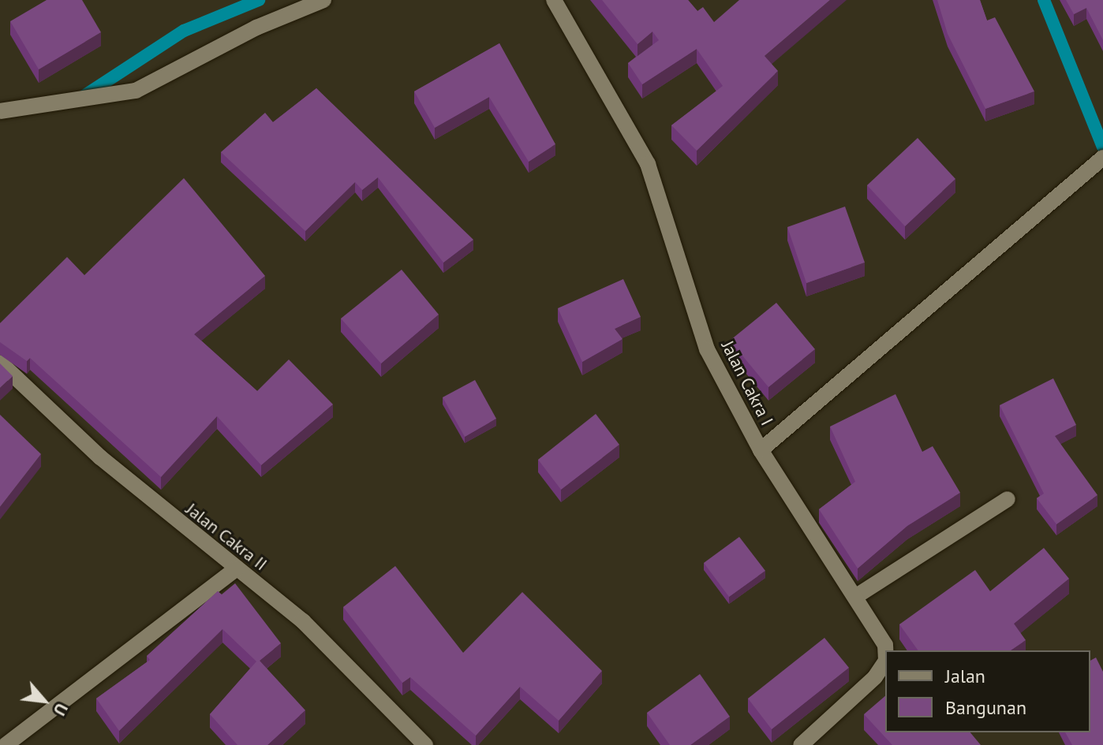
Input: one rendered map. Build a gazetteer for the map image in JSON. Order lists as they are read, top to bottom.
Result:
{
  "streets": {
    "street": ["Jalan Cakra I", "Jalan Cakra II"]
  },
  "legend": ["Jalan", "Bangunan"],
  "north": "bottom right"
}
